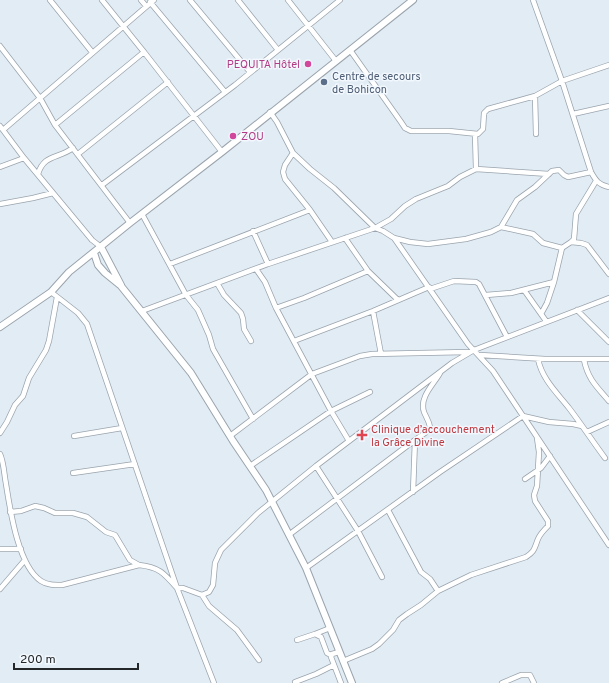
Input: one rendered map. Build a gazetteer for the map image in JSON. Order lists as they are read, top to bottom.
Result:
{
  "places": {
    "other": ["PEQUITA Hôtel", "Centre de secours de Bohicon", "ZOU"],
    "health": ["Clinique d’accouchement la Grâce Divine"]
  },
  "scale_bar": "200 m"
}
